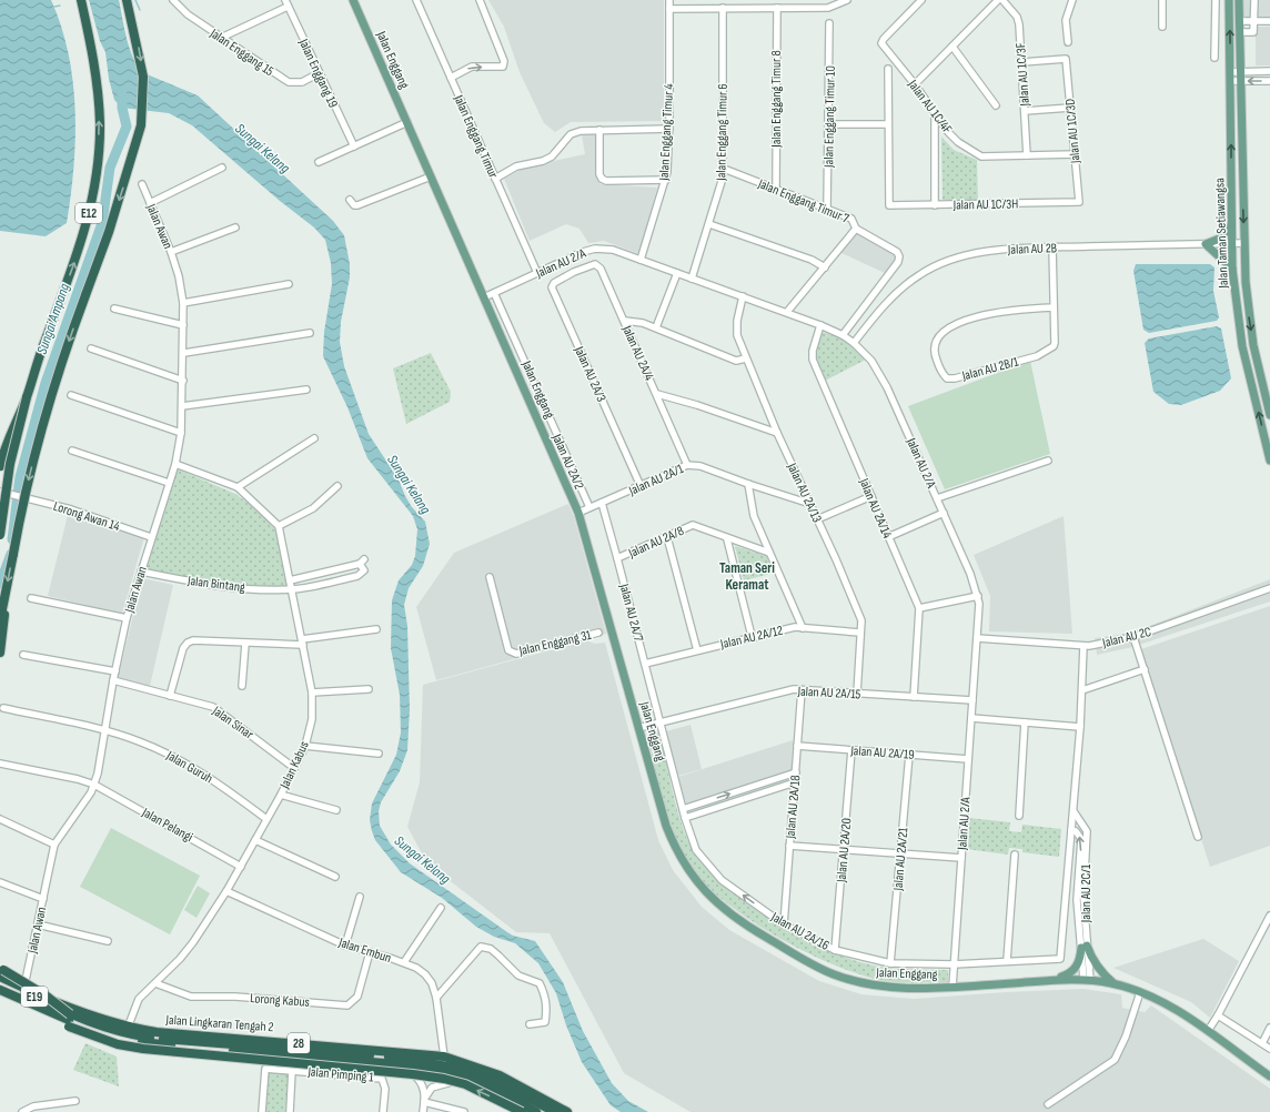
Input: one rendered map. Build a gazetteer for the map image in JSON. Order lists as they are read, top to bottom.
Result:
{
  "streets": {
    "highway": [
      "E12",
      "E19",
      "Jalan Lingkaran Tengah 2",
      "28"
    ],
    "main road": ["Jalan Enggang", "Jalan Taman Setiawangsa"],
    "street": [
      "Jalan Enggang 15",
      "Jalan Enggang 19",
      "Jalan AU 1C/3F",
      "Jalan Enggang Timur 8",
      "Jalan AU 1C/4F",
      "Jalan Enggang Timur 10",
      "Jalan AU 1C/3D",
      "Jalan Enggang Timur 4",
      "Jalan Enggang Timur 6",
      "Jalan Enggang Timur",
      "Jalan Enggang Timur 7",
      "Jalan AU 1C/3H",
      "Jalan Awan",
      "Jalan AU 2B",
      "Jalan AU 2/A",
      "Jalan AU 2A/4",
      "Jalan AU 2B/1",
      "Jalan AU 2A/3",
      "Jalan AU 2A/2",
      "Jalan AU 2A/1",
      "Jalan AU 2A/13",
      "Jalan AU 2A/14",
      "Lorong Awan 14",
      "Jalan AU 2A/8",
      "Jalan Bintang",
      "Jalan AU 2A/7",
      "Jalan AU 2A/12",
      "Jalan AU 2C",
      "Jalan Enggang 31",
      "Jalan AU 2A/15",
      "Jalan Sinar",
      "Jalan AU 2A/19",
      "Jalan Kabus",
      "Jalan Guruh",
      "Jalan AU 2A/18",
      "Jalan Pelangi",
      "Jalan AU 2A/20",
      "Jalan AU 2A/21",
      "Jalan AU 2C/1",
      "Jalan AU 2A/16",
      "Jalan Embun",
      "Lorong Kabus",
      "Jalan Pimping 1"
    ]
  },
  "crossings": [
    ["Jalan Enggang 15", "Jalan Enggang 19"],
    ["Jalan Enggang", "Jalan AU 2/A"],
    ["Jalan Enggang", "Jalan AU 2A/1"],
    ["Jalan Enggang", "Jalan AU 2A/15"],
    ["Jalan Enggang", "Jalan AU 2C/1"],
    ["Jalan AU 1C/3F", "Jalan AU 1C/4F"],
    ["Jalan AU 1C/3F", "Jalan AU 1C/3D"],
    ["Jalan Enggang Timur 8", "Jalan Enggang Timur 7"],
    ["Jalan AU 1C/4F", "Jalan AU 1C/3D"],
    ["Jalan Enggang Timur 10", "Jalan Enggang Timur 7"],
    ["Jalan AU 1C/3D", "Jalan AU 1C/3H"],
    ["Jalan Enggang Timur 4", "Jalan AU 2/A"],
    ["Jalan Enggang Timur 6", "Jalan Enggang Timur 7"],
    ["Jalan Enggang Timur 6", "Jalan AU 2/A"],
    ["Jalan Enggang Timur", "Jalan AU 2/A"],
    ["Jalan Enggang Timur 7", "Jalan AU 2/A"],
    ["Jalan Awan", "Lorong Awan 14"],
    ["Jalan Awan", "Jalan Bintang"],
    ["Jalan Awan", "Jalan Sinar"],
    ["Jalan Awan", "Jalan Guruh"],
    ["Jalan Awan", "Jalan Pelangi"],
    ["Jalan Awan", "Jalan Lingkaran Tengah 2"],
    ["Jalan Taman Setiawangsa", "Jalan AU 2B"],
    ["Jalan AU 2B", "Jalan AU 2/A"],
    ["Jalan AU 2B", "Jalan AU 2B/1"],
    ["Jalan AU 2/A", "Jalan AU 2A/2"],
    ["Jalan AU 2/A", "Jalan AU 2A/13"],
    ["Jalan AU 2/A", "Jalan AU 2A/14"],
    ["Jalan AU 2/A", "Jalan AU 2C"],
    ["Jalan AU 2/A", "Jalan AU 2A/15"],
    ["Jalan AU 2/A", "Jalan AU 2A/19"],
    ["Jalan AU 2/A", "Jalan AU 2A/16"],
    ["Jalan AU 2A/4", "Jalan AU 2A/3"],
    ["Jalan AU 2A/4", "Jalan AU 2A/1"],
    ["Jalan AU 2A/3", "Jalan AU 2A/1"],
    ["Jalan AU 2A/2", "Jalan AU 2A/1"],
    ["Jalan AU 2A/1", "Jalan AU 2A/13"],
    ["Jalan AU 2A/1", "Jalan AU 2A/7"],
    ["Jalan AU 2A/13", "Jalan AU 2A/12"],
    ["Jalan AU 2A/13", "Jalan AU 2A/15"],
    ["Jalan AU 2A/14", "Jalan AU 2A/15"],
    ["Jalan AU 2A/8", "Jalan AU 2A/7"],
    ["Jalan Bintang", "Jalan Kabus"],
    ["Jalan AU 2A/7", "Jalan AU 2A/12"],
    ["Jalan AU 2A/7", "Jalan AU 2A/15"],
    ["Jalan AU 2A/7", "Jalan AU 2A/16"],
    ["Jalan AU 2C", "Jalan AU 2C/1"],
    ["Jalan AU 2A/15", "Jalan AU 2A/18"],
    ["Jalan AU 2A/15", "Jalan AU 2A/16"],
    ["Jalan Sinar", "Jalan Kabus"],
    ["Jalan AU 2A/19", "Jalan AU 2A/18"],
    ["Jalan AU 2A/19", "Jalan AU 2A/20"],
    ["Jalan AU 2A/19", "Jalan AU 2A/21"],
    ["Jalan Kabus", "Jalan Guruh"],
    ["Jalan Kabus", "Jalan Pelangi"],
    ["Jalan Kabus", "Jalan Embun"],
    ["Jalan Kabus", "Lorong Kabus"],
    ["Jalan Kabus", "Jalan Lingkaran Tengah 2"],
    ["Jalan AU 2A/18", "Jalan AU 2A/16"],
    ["Jalan AU 2A/20", "Jalan AU 2A/16"],
    ["Jalan AU 2A/21", "Jalan AU 2A/16"],
    ["Jalan AU 2C/1", "Jalan AU 2A/16"],
    ["Jalan Embun", "Lorong Kabus"],
    ["Jalan Embun", "Jalan Lingkaran Tengah 2"],
    ["E19", "Jalan Lingkaran Tengah 2"]
  ],
  "districts": ["Taman Seri Keramat"],
  "water": ["Sungai Kelang", "Sungai Ampang"]
}
